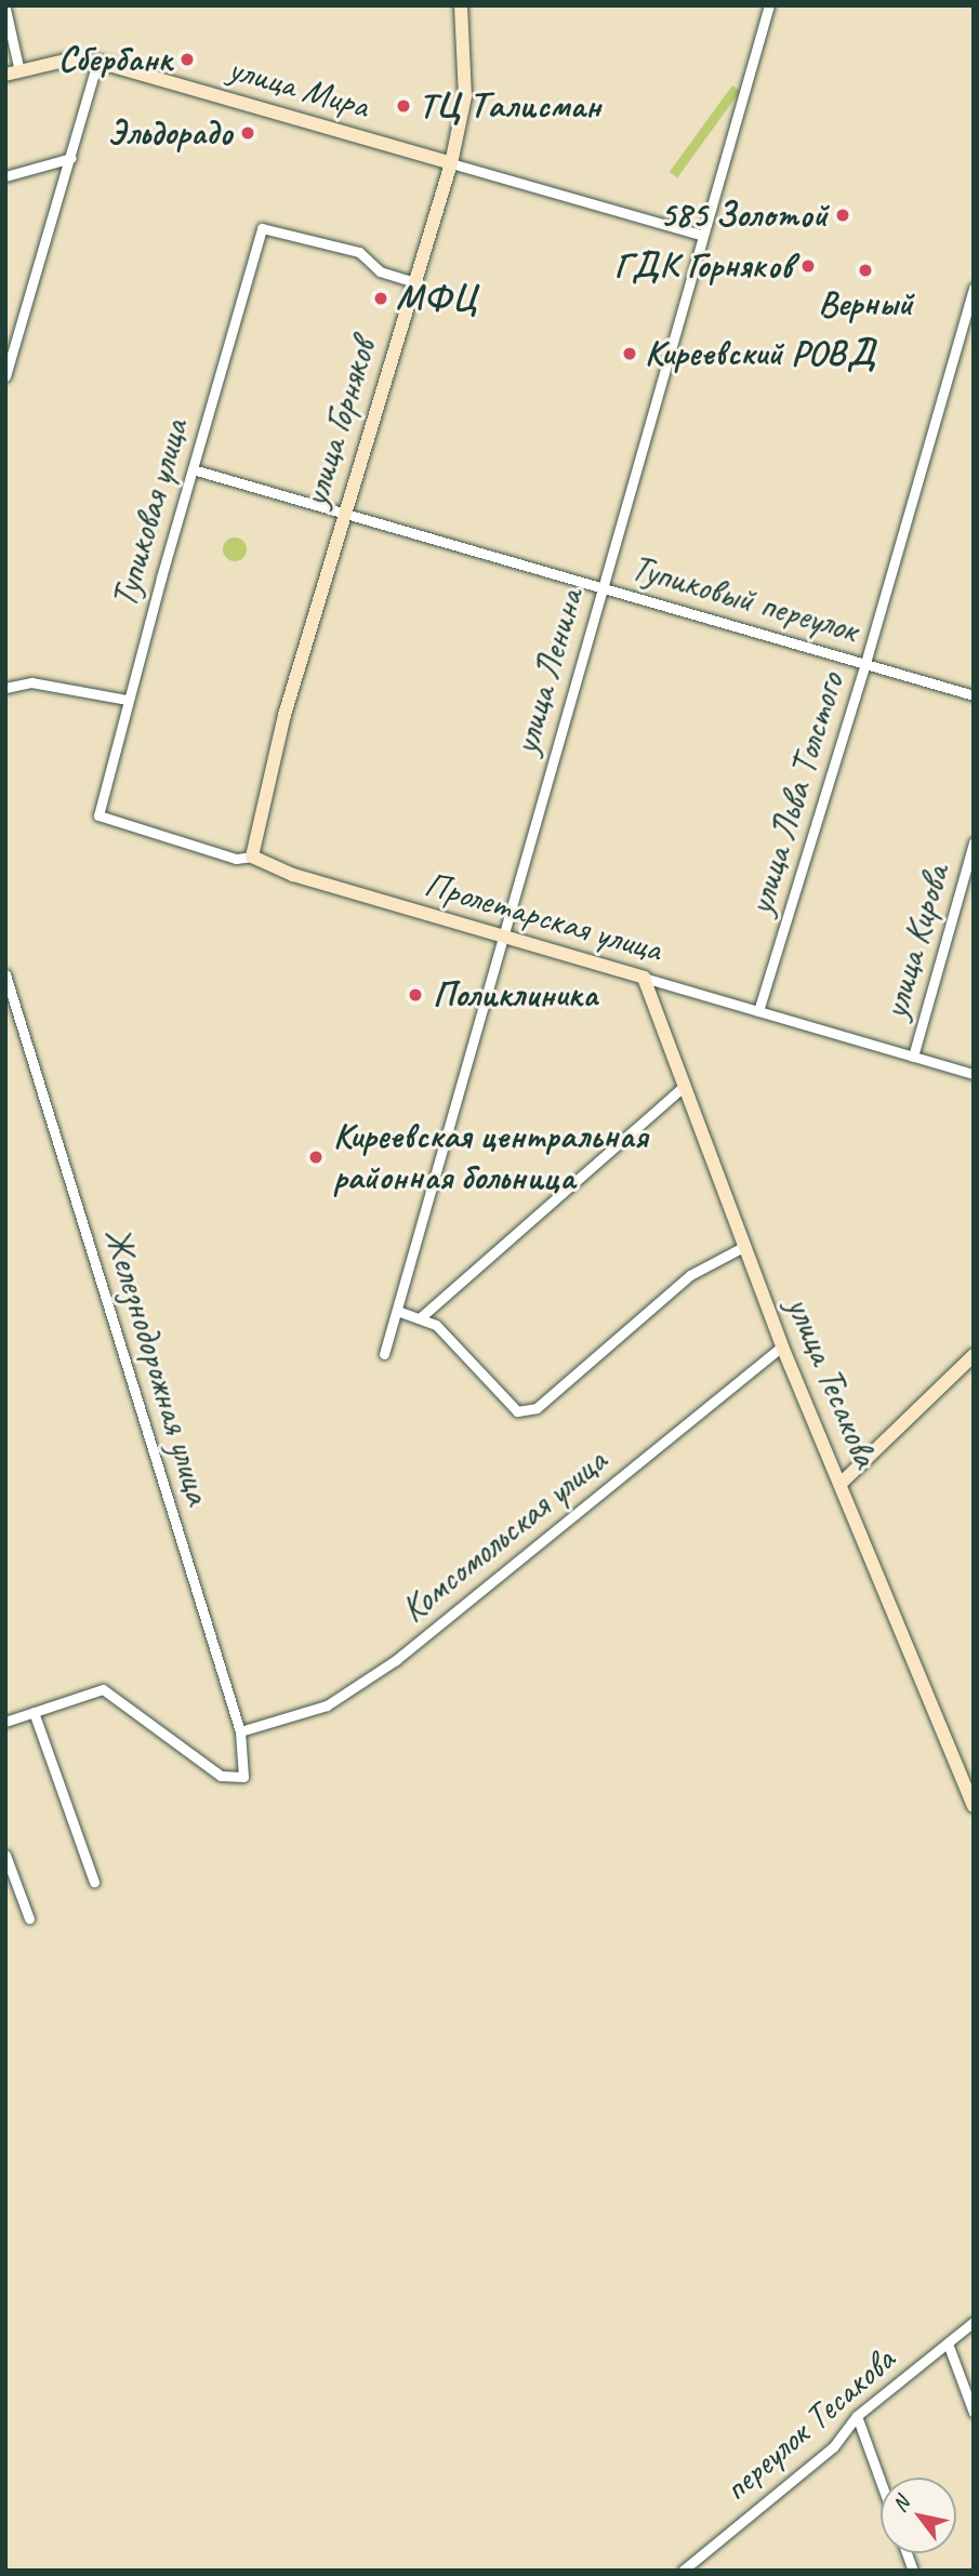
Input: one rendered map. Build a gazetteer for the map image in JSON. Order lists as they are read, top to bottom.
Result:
{
  "streets": {
    "main road": [
      "улица Мира",
      "улица Горняков",
      "Пролетарская улица",
      "улица Тесакова"
    ],
    "street": [
      "Тупиковая улица",
      "Тупиковый переулок",
      "улица Ленина",
      "улица Льва Толстого",
      "улица Кирова",
      "Железнодорожная улица",
      "Комсомольская улица",
      "переулок Тесакова"
    ]
  },
  "crossings": [
    ["улица Мира", "улица Горняков"],
    ["улица Мира", "улица Ленина"],
    ["улица Горняков", "Тупиковая улица"],
    ["улица Горняков", "Тупиковый переулок"],
    ["улица Горняков", "Пролетарская улица"],
    ["Тупиковая улица", "Тупиковый переулок"],
    ["Тупиковая улица", "Пролетарская улица"],
    ["Тупиковый переулок", "улица Ленина"],
    ["Тупиковый переулок", "улица Льва Толстого"],
    ["улица Ленина", "Пролетарская улица"],
    ["улица Льва Толстого", "Пролетарская улица"],
    ["Пролетарская улица", "улица Кирова"],
    ["Пролетарская улица", "улица Тесакова"],
    ["Железнодорожная улица", "Комсомольская улица"],
    ["улица Тесакова", "Комсомольская улица"]
  ],
  "places": [
    "Сбербанк",
    "ТЦ Талисман",
    "Эльдорадо",
    "585 Золотой",
    "ГДК Горняков",
    "Верный",
    "МФЦ",
    "Киреевский РОВД",
    "Поликлиника",
    "Киреевская центральная районная больница"
  ],
  "north": "top left"
}
